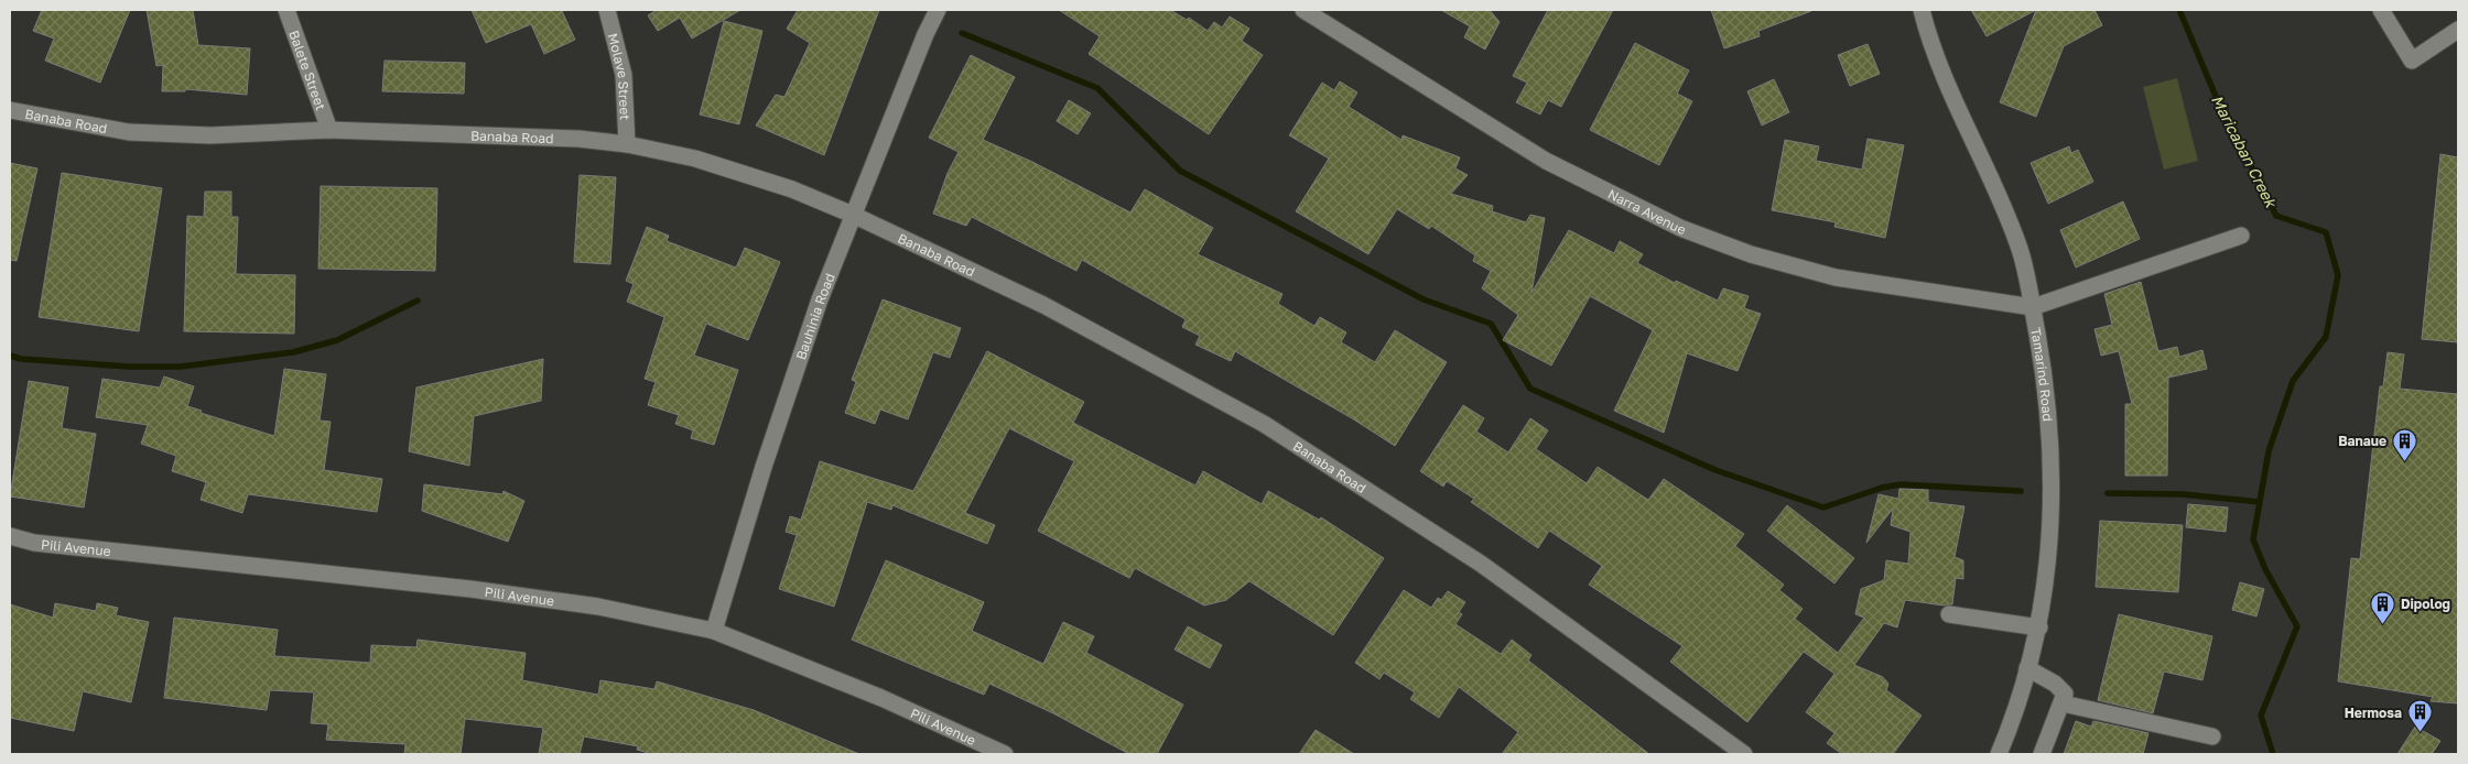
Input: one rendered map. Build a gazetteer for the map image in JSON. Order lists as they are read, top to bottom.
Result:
{
  "streets": {
    "street": [
      "Balete Street",
      "Molave Street",
      "Banaba Road",
      "Narra Avenue",
      "Bauhinia Road",
      "Tamarind Road",
      "Pili Avenue"
    ]
  },
  "crossings": [
    ["Balete Street", "Banaba Road"],
    ["Molave Street", "Banaba Road"],
    ["Banaba Road", "Bauhinia Road"],
    ["Narra Avenue", "Tamarind Road"],
    ["Bauhinia Road", "Pili Avenue"]
  ],
  "water": ["Maricaban Creek"],
  "places": {
    "building": ["Banaue", "Dipolog", "Hermosa"]
  }
}
